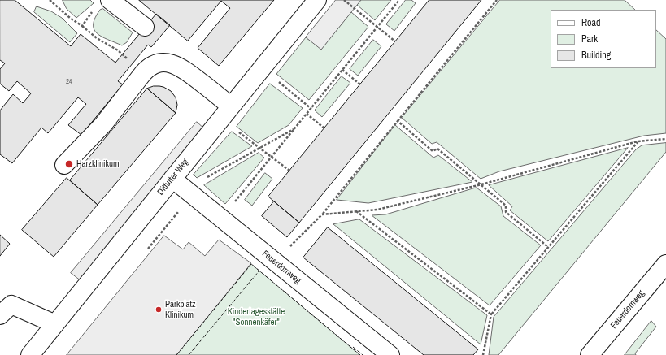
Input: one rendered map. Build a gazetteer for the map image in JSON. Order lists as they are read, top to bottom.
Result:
{
  "streets": {
    "street": ["Ditfurter Weg", "Feuerdornweg"]
  },
  "crossings": [
    ["Ditfurter Weg", "Feuerdornweg"]
  ],
  "parks": ["Kindertagesstätte \"Sonnenkäfer\""],
  "places": ["Harzklinikum", "Parkplatz Klinikum"],
  "house_numbers": ["24"],
  "legend": ["Road", "Park", "Building"]
}
